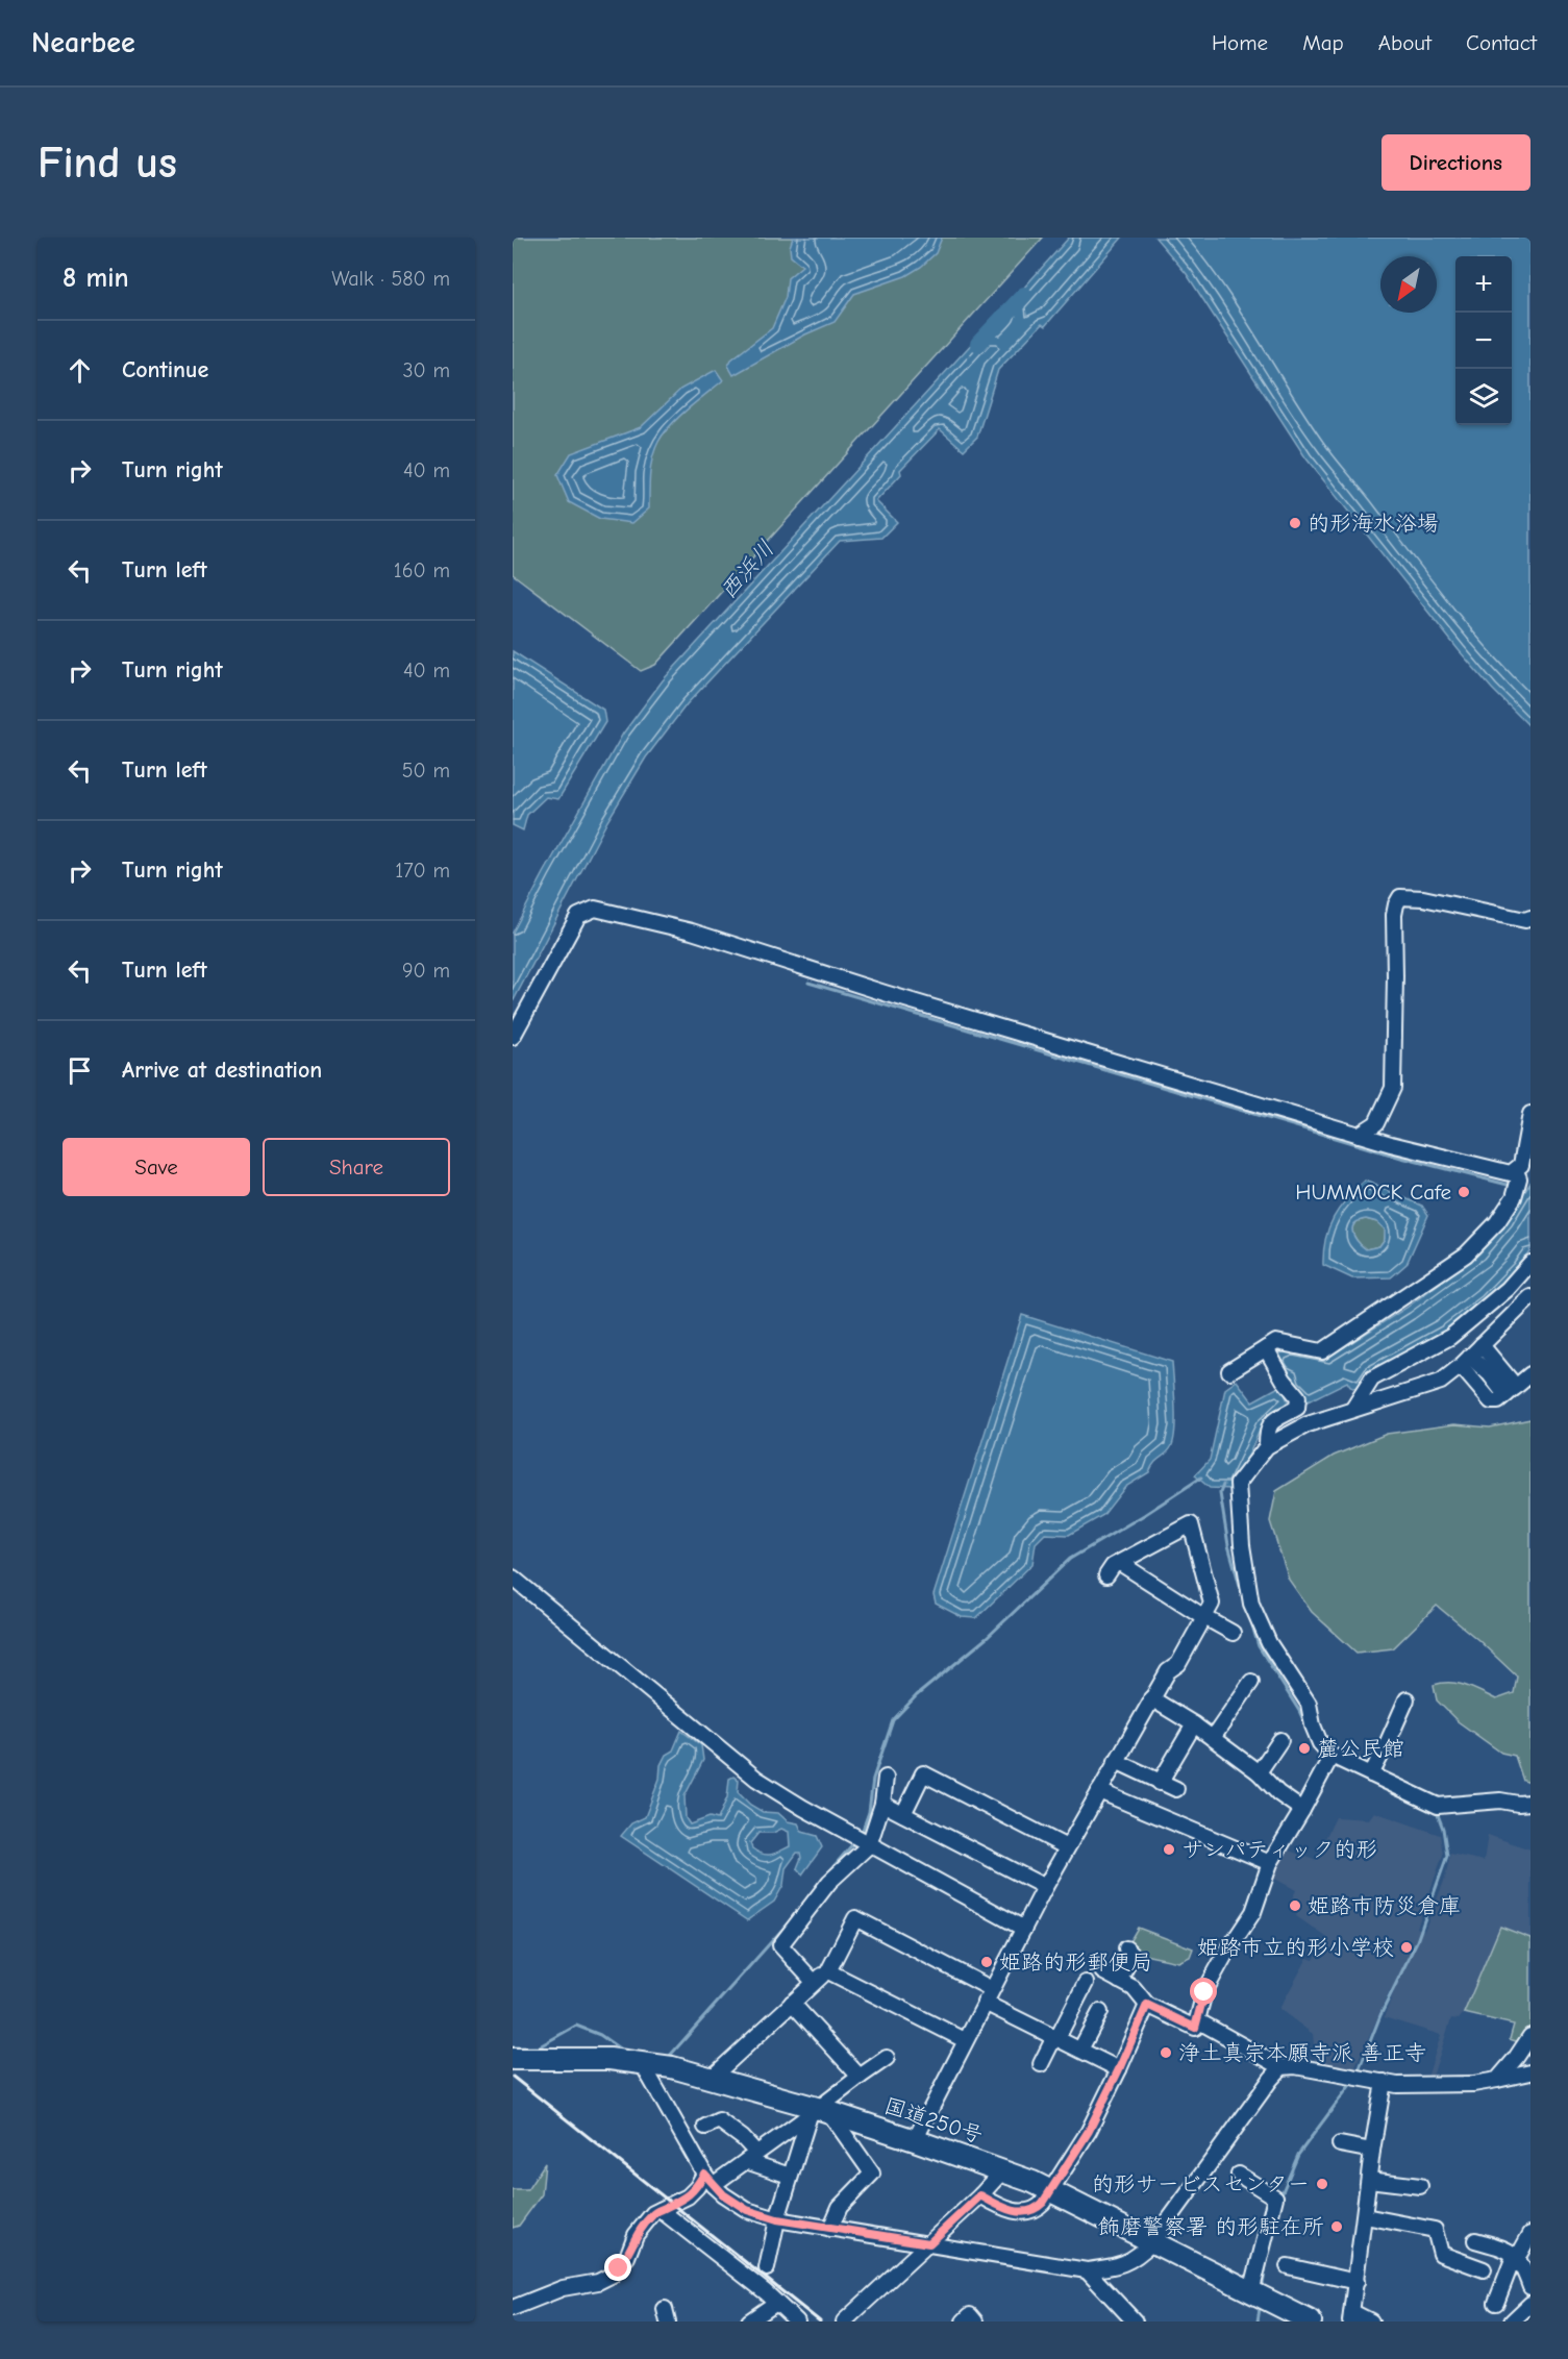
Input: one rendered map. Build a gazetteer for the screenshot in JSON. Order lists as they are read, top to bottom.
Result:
{
  "streets": {
    "highway": ["国道250号"]
  },
  "water": ["西浜川"],
  "places": [
    "的形海水浴場",
    "HUMMOCK Cafe",
    "麓公民館",
    "サンパティック的形",
    "姫路市防災倉庫",
    "姫路市立的形小学校",
    "姫路的形郵便局",
    "浄土真宗本願寺派 善正寺",
    "的形サービスセンター",
    "飾磨警察署 的形駐在所"
  ],
  "north": "bottom left",
  "page": {
    "header": "Nearbee",
    "nav": [
      "Home",
      "Map",
      "About",
      "Contact"
    ],
    "buttons": [
      "Directions",
      ["Save", "Share"]
    ],
    "title": "Find us",
    "heading": ["8 min", "Walk · 580 m"],
    "map_buttons": ["+", "−"],
    "list": [
      ["Continue", "30 m"],
      ["Turn right", "40 m"],
      ["Turn left", "160 m"],
      ["Turn right", "40 m"],
      ["Turn left", "50 m"],
      ["Turn right", "170 m"],
      ["Turn left", "90 m"],
      "Arrive at destination"
    ]
  }
}
